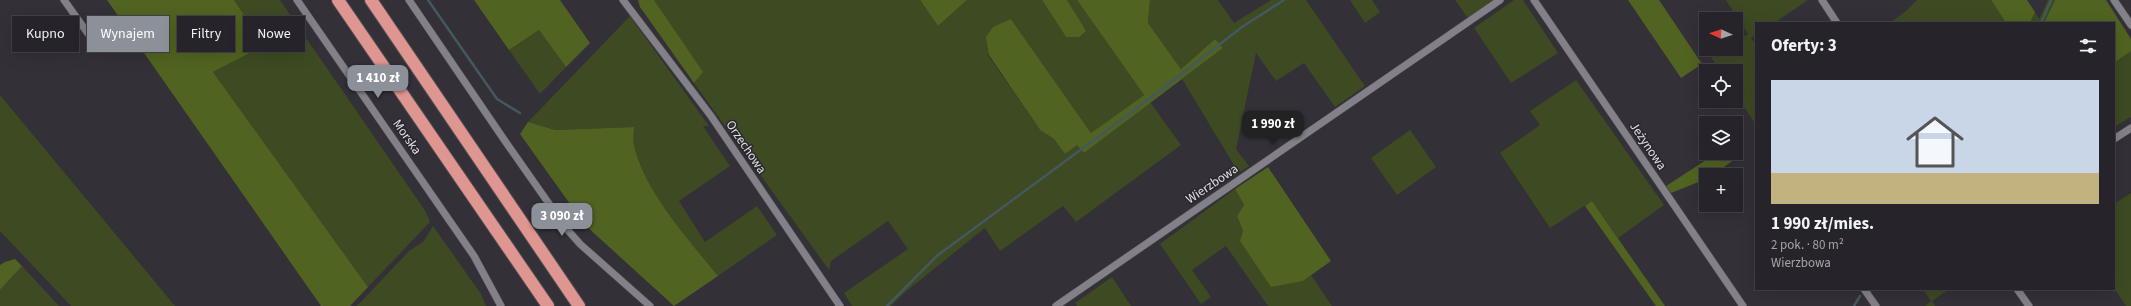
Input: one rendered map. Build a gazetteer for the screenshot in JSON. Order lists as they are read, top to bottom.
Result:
{
  "streets": {
    "street": [
      "Morska",
      "Jeżynowa",
      "Orzechowa",
      "Wierzbowa"
    ]
  },
  "north": "left",
  "page": {
    "map_buttons": "+",
    "chip": [
      "Kupno",
      "Wynajem",
      "Filtry",
      "Nowe"
    ],
    "heading": "Oferty: 3",
    "price": ["1 410 zł", "1 990 zł", "3 090 zł"],
    "list": [
      {
        "name": "1 990 zł/mies.",
        "note": "2 pok. · 80 m² · Wierzbowa"
      }
    ]
  }
}
